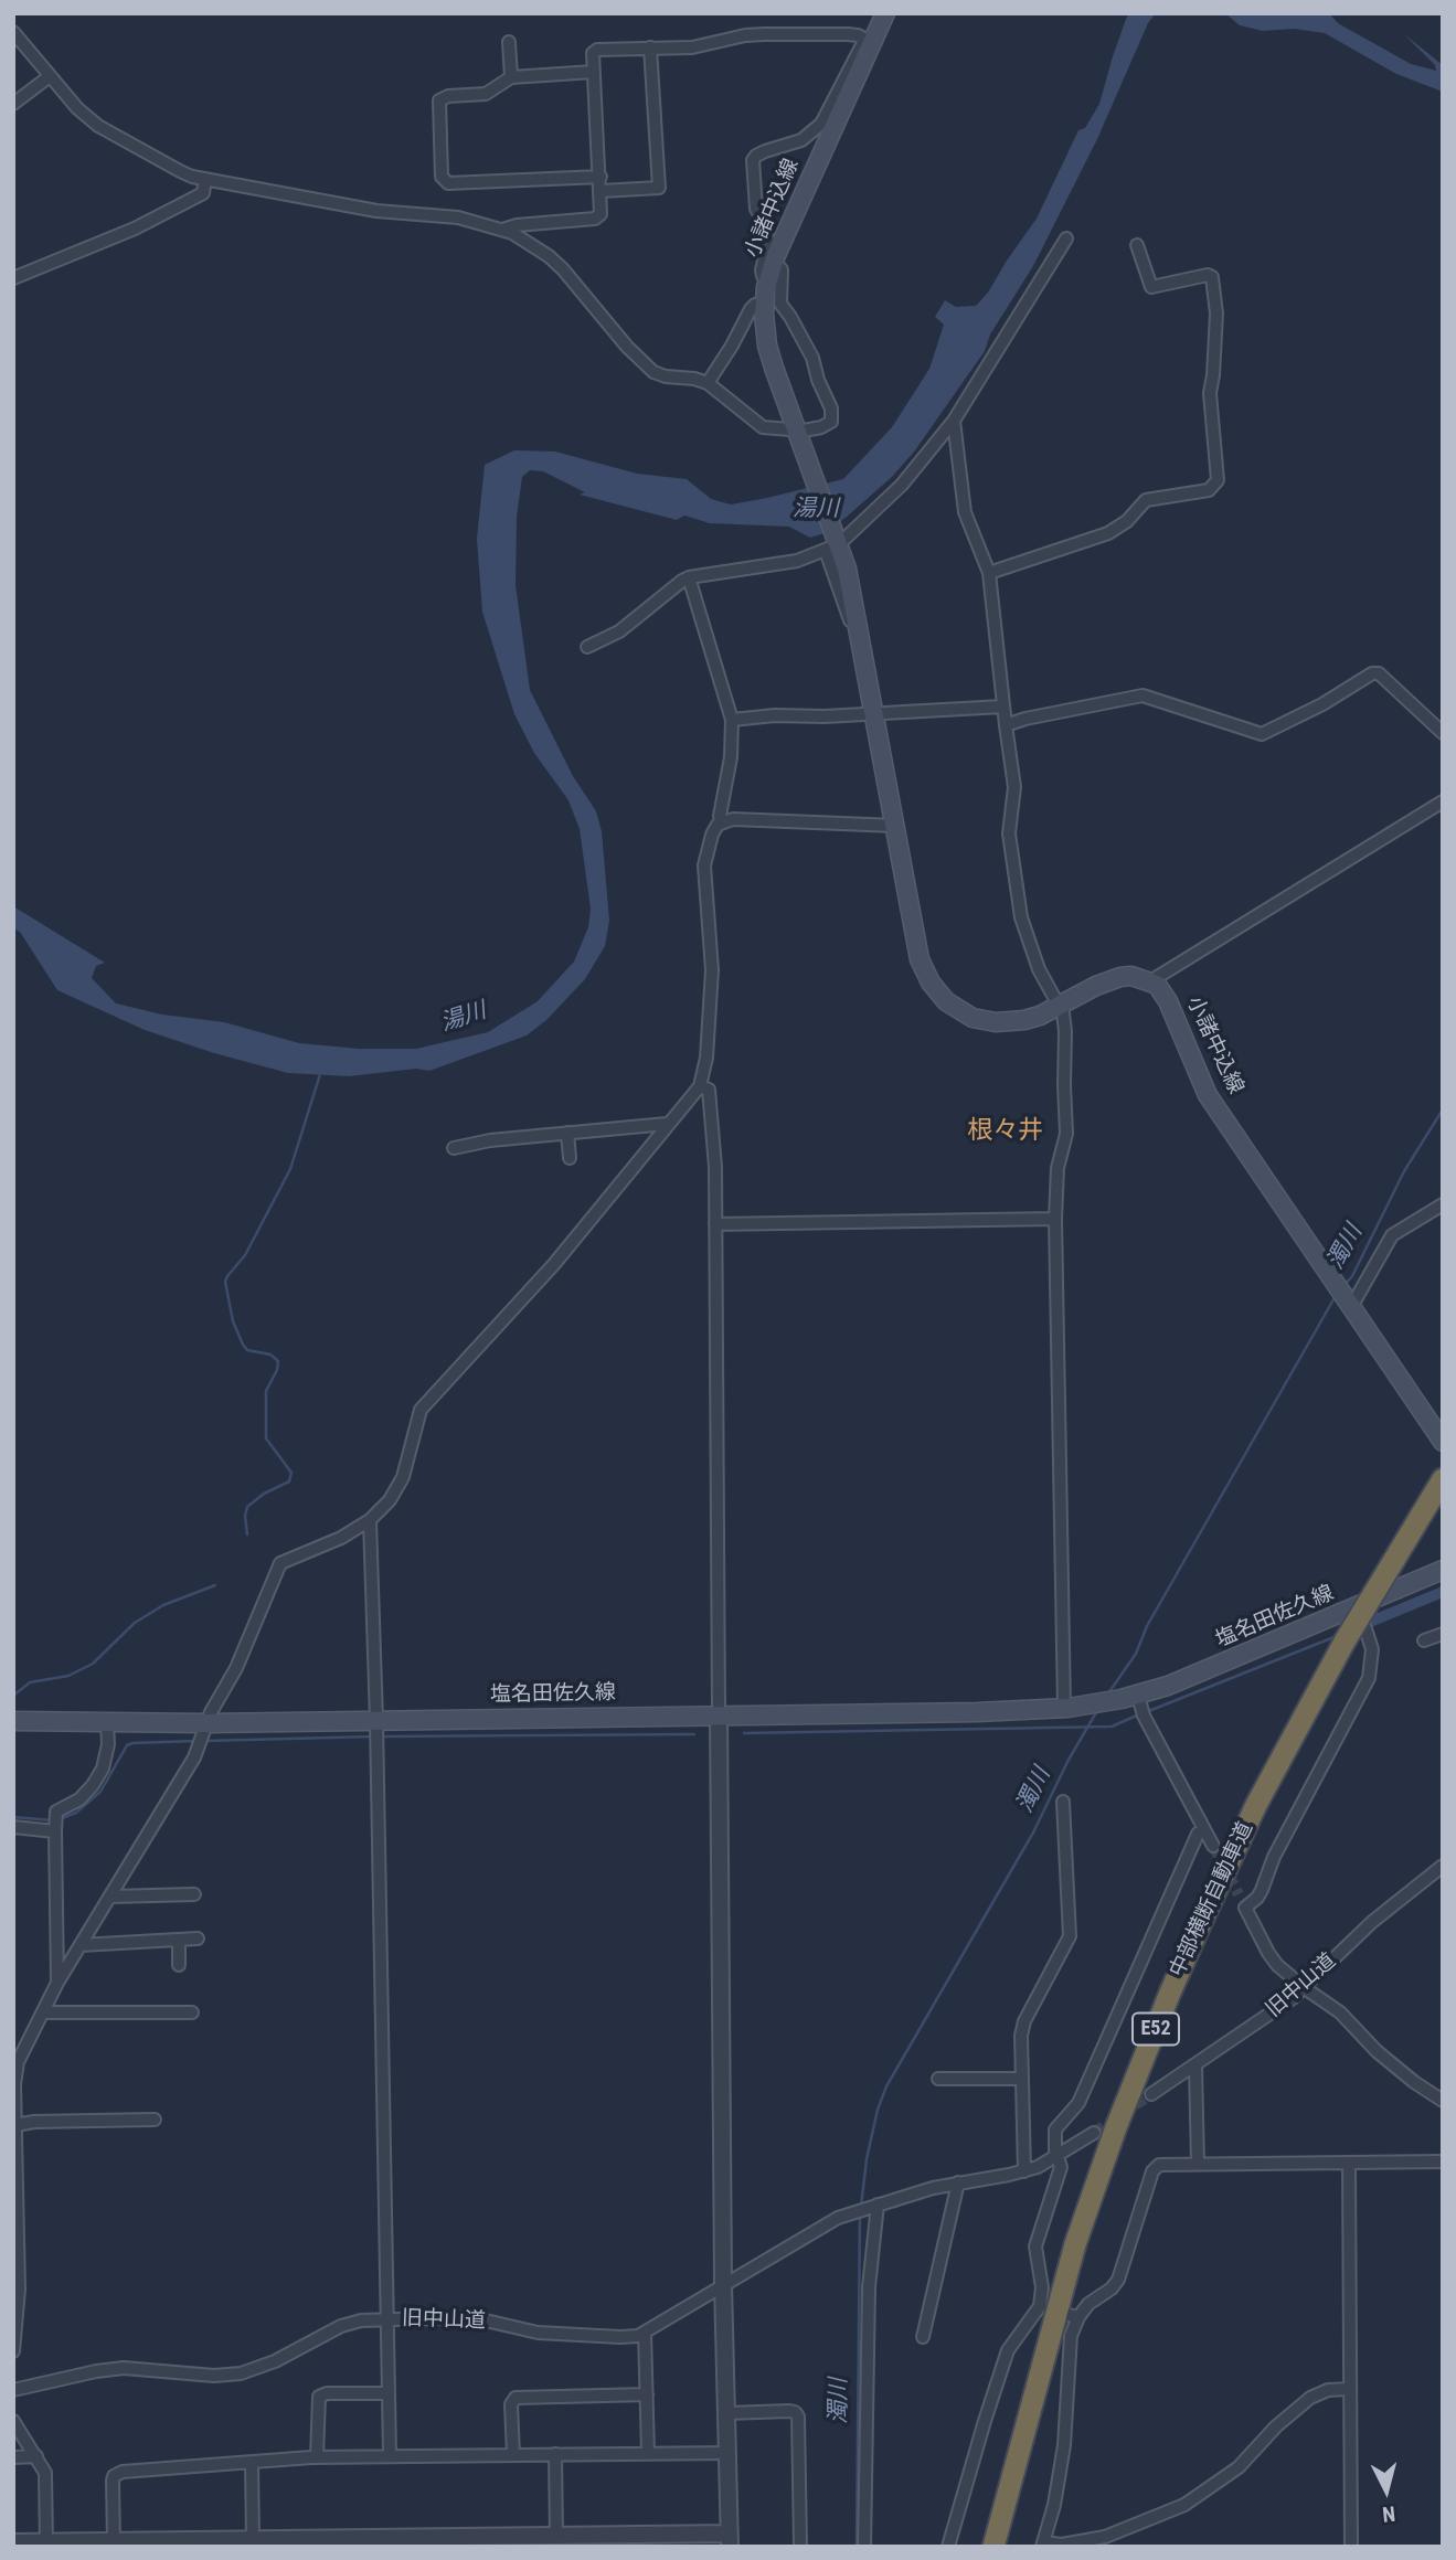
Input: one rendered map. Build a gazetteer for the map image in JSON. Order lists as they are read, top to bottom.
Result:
{
  "streets": {
    "highway": ["中部横断自動車道", "E52"],
    "main road": ["小諸中込線", "塩名田佐久線"],
    "street": ["旧中山道"]
  },
  "districts": ["根々井"],
  "water": ["湯川", "濁川"],
  "north": "bottom"
}
